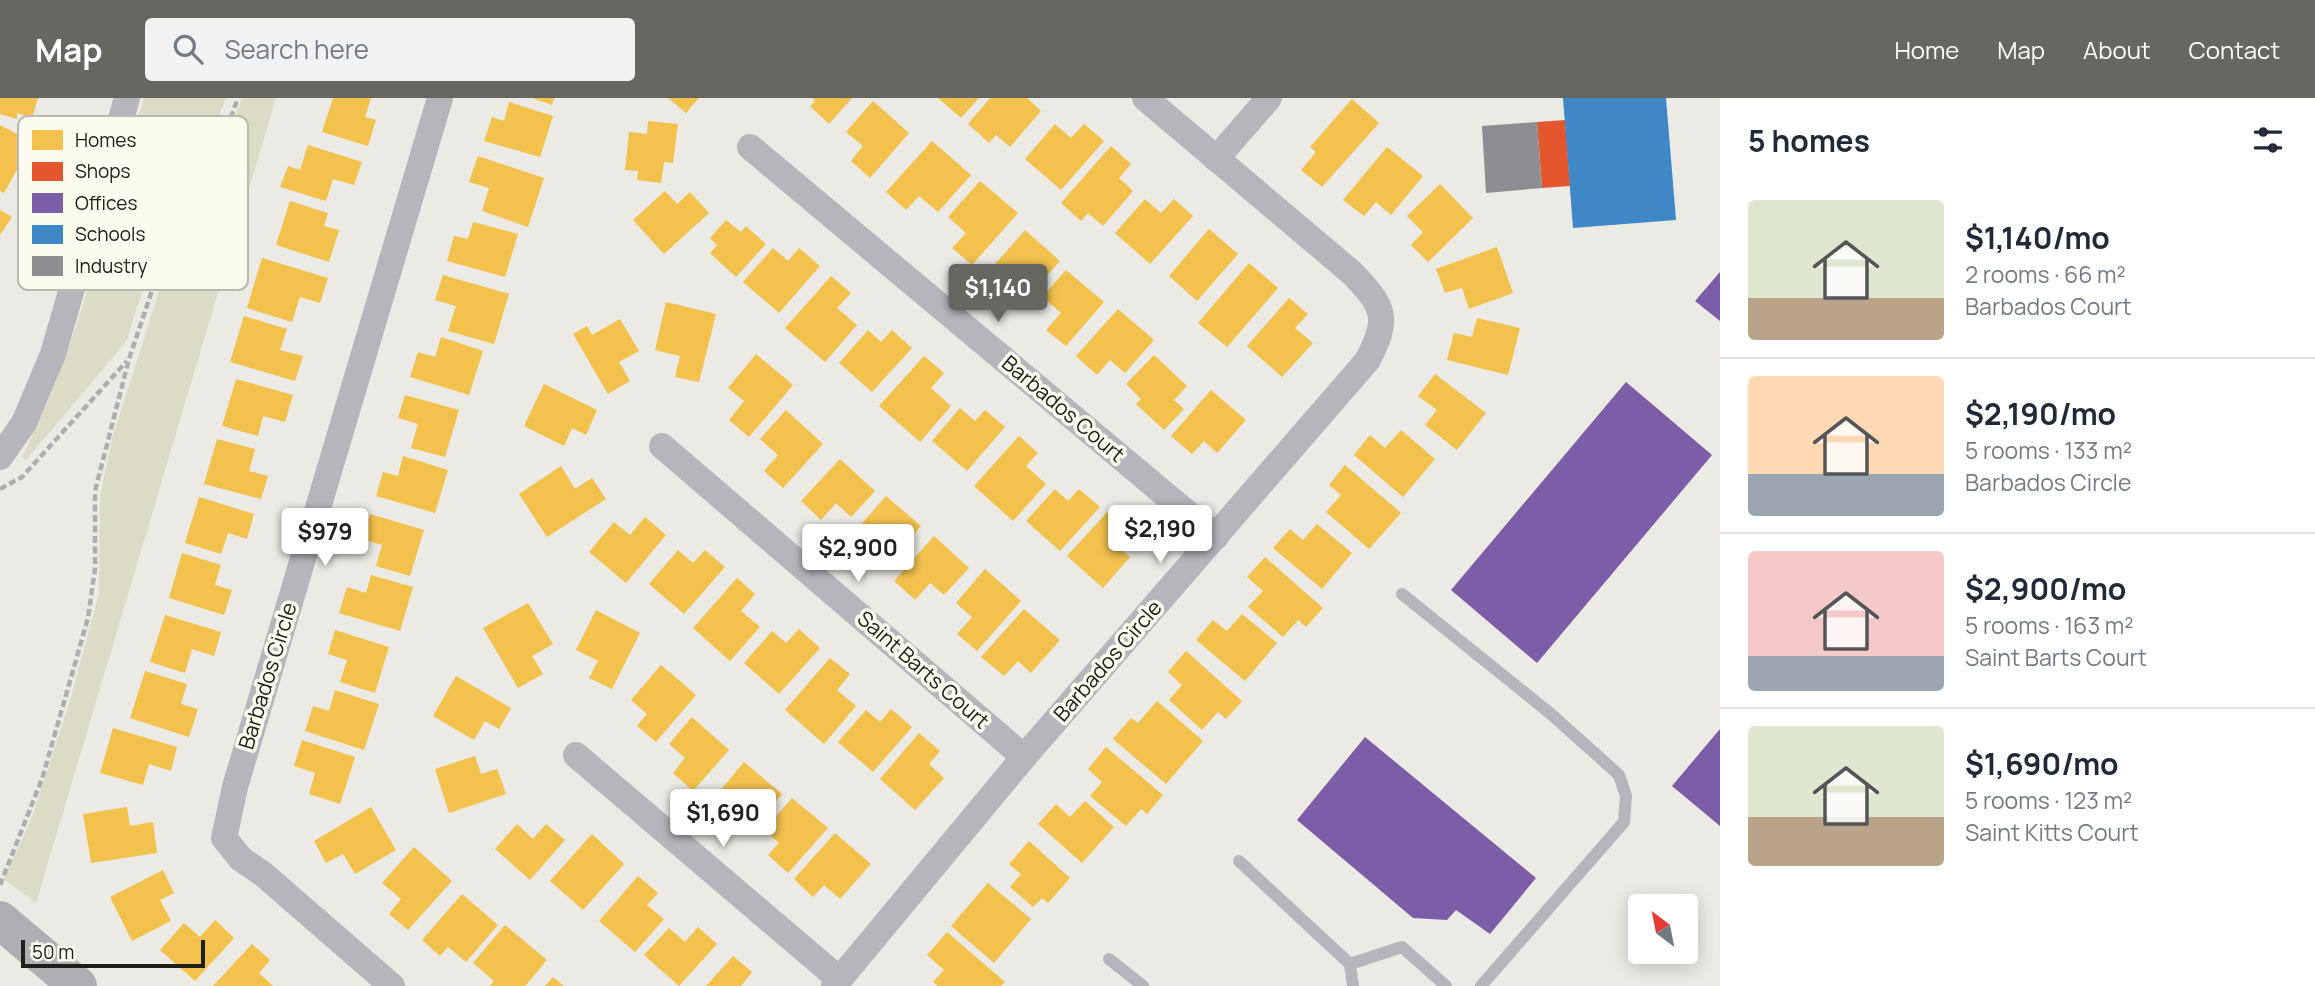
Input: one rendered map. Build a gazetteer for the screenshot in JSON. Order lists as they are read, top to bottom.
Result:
{
  "streets": {
    "street": ["Barbados Court", "Barbados Circle", "Saint Barts Court"]
  },
  "crossings": [
    ["Barbados Court", "Barbados Circle"],
    ["Barbados Circle", "Saint Barts Court"]
  ],
  "legend": [
    "Homes",
    "Shops",
    "Offices",
    "Schools",
    "Industry"
  ],
  "scale_bar": "50 m",
  "north": "top left",
  "page": {
    "header": "Map",
    "search": "Search here",
    "nav": [
      "Home",
      "Map",
      "About",
      "Contact"
    ],
    "heading": "5 homes",
    "list": [
      {
        "name": "$1,140/mo",
        "note": "2 rooms · 66 m² · Barbados Court"
      },
      {
        "name": "$2,190/mo",
        "note": "5 rooms · 133 m² · Barbados Circle"
      },
      {
        "name": "$2,900/mo",
        "note": "5 rooms · 163 m² · Saint Barts Court"
      },
      {
        "name": "$1,690/mo",
        "note": "5 rooms · 123 m² · Saint Kitts Court"
      }
    ],
    "price": [
      "$1,140",
      "$2,190",
      "$979",
      "$2,900",
      "$1,690"
    ],
    "scale": "50 m"
  }
}
